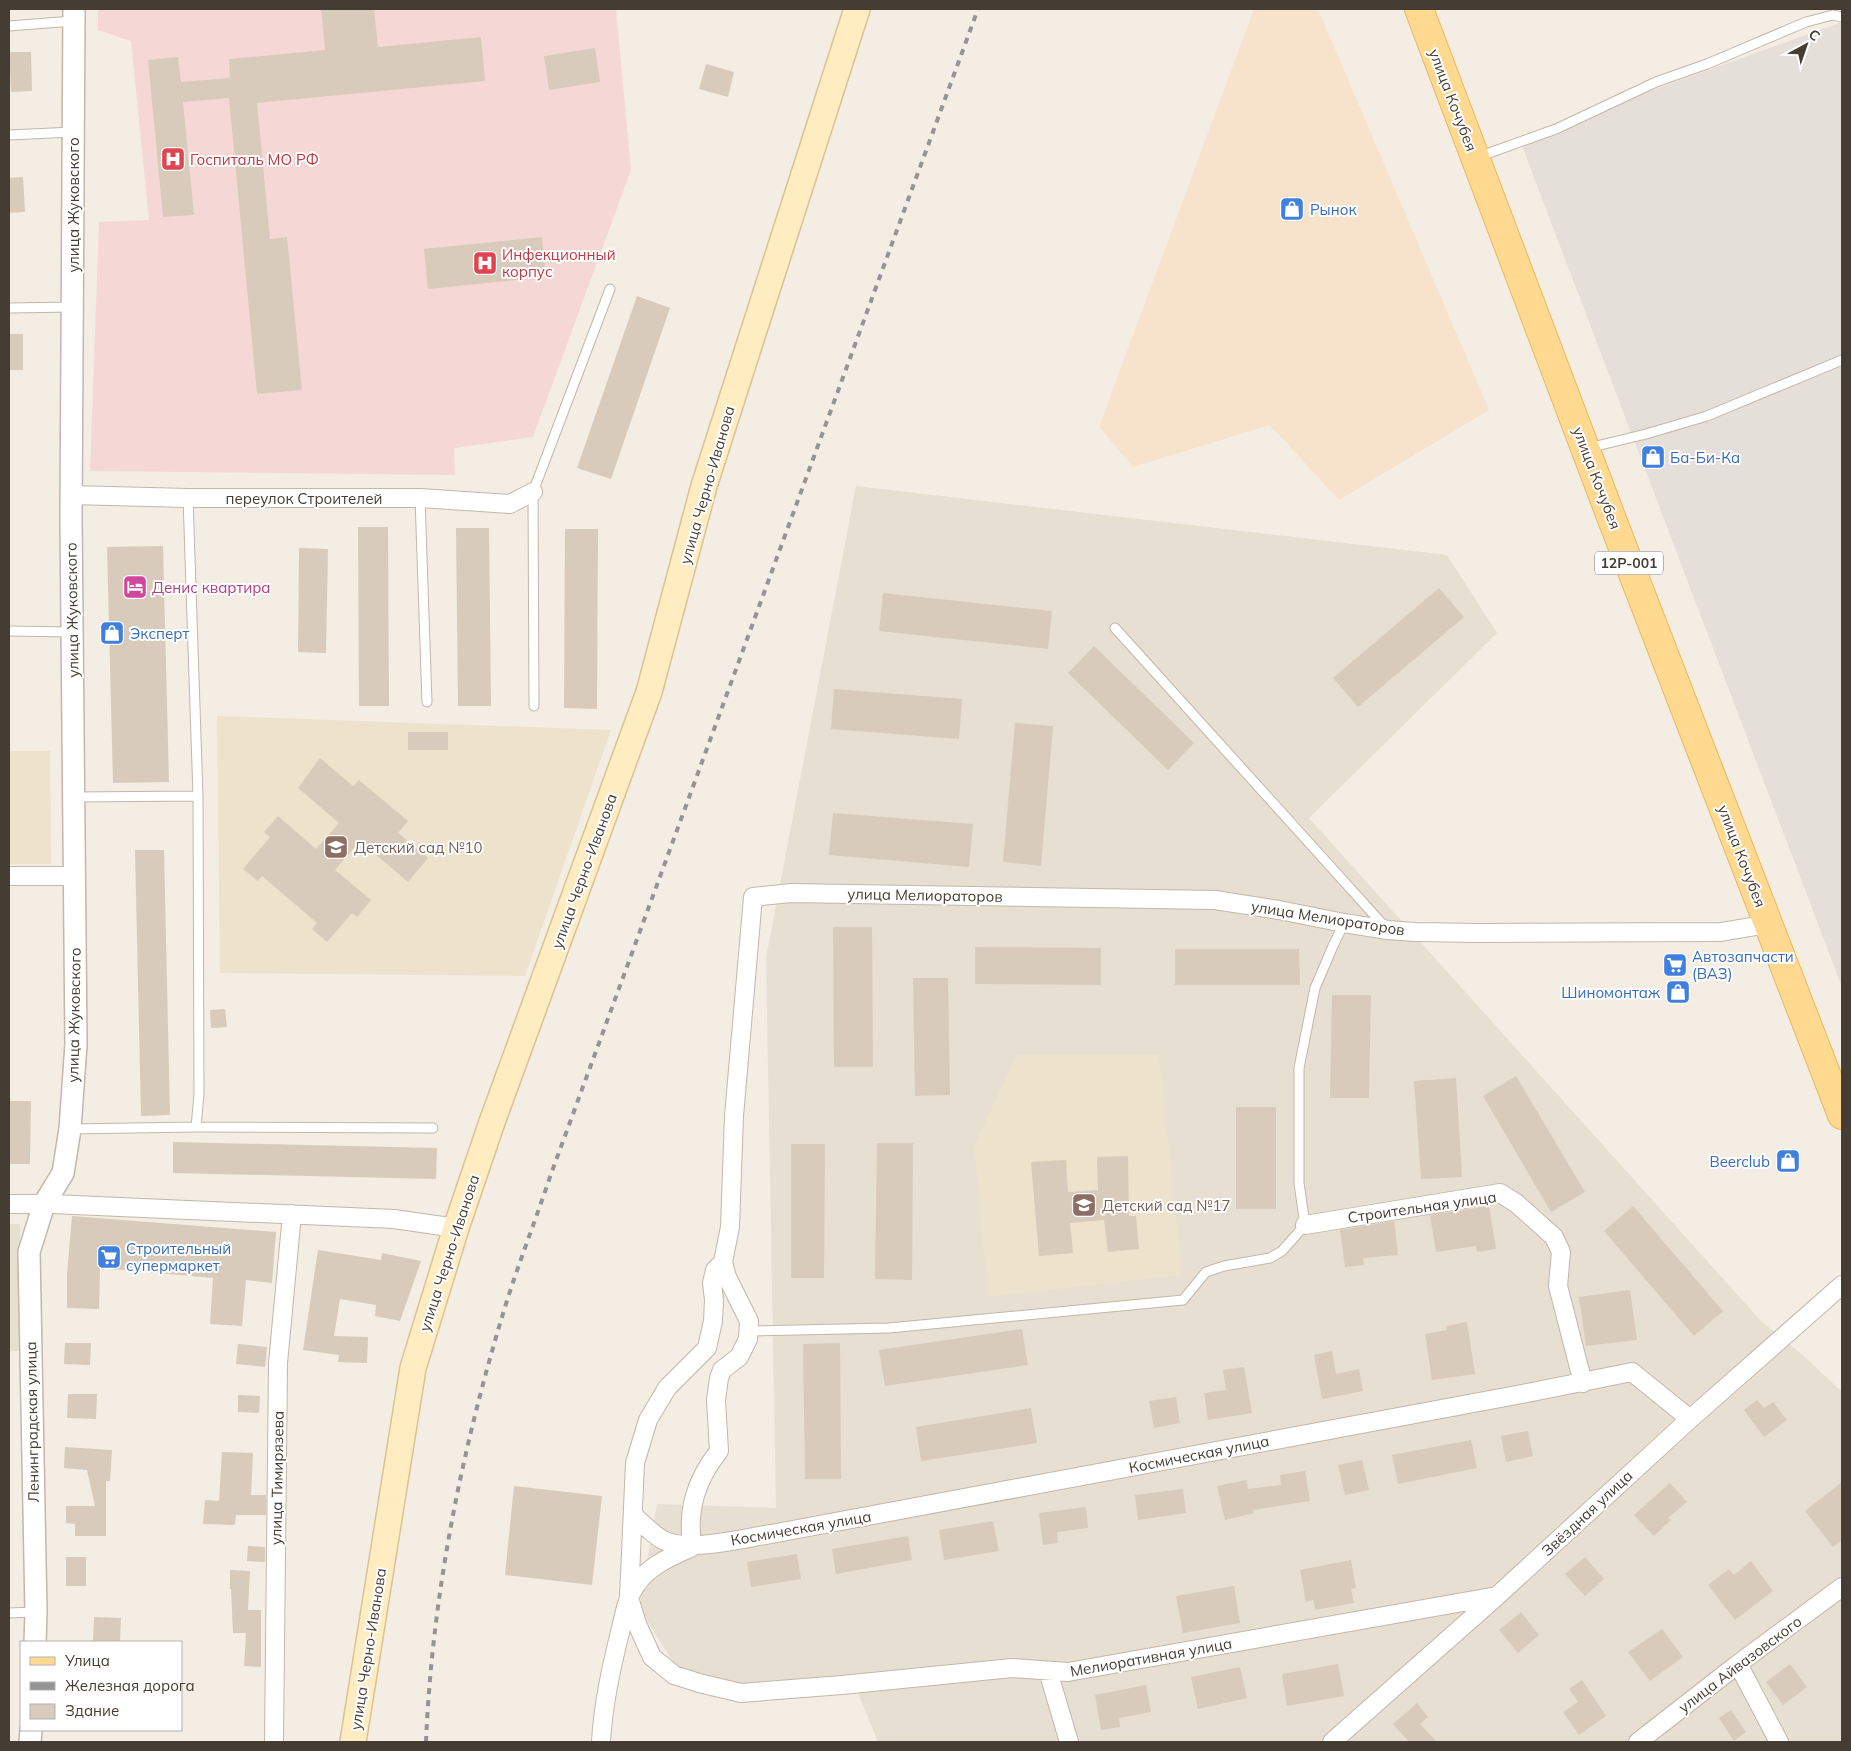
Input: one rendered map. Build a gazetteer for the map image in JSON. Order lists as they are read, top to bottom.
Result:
{
  "streets": {
    "main road": ["улица Кочубея", "улица Черно-Иванова", "12Р-001"],
    "street": [
      "улица Жуковского",
      "переулок Строителей",
      "улица Мелиораторов",
      "Строительная улица",
      "Ленинградская улица",
      "Космическая улица",
      "улица Тимирязева",
      "Звёздная улица",
      "Мелиоративная улица",
      "улица Айвазовского"
    ]
  },
  "crossings": [
    ["улица Кочубея", "улица Мелиораторов"],
    ["улица Жуковского", "переулок Строителей"],
    ["улица Жуковского", "Ленинградская улица"],
    ["Строительная улица", "Космическая улица"],
    ["Космическая улица", "Звёздная улица"],
    ["Звёздная улица", "Мелиоративная улица"]
  ],
  "places": {
    "hospital": ["Госпиталь МО РФ", "Инфекционный корпус"],
    "shop": [
      "Рынок",
      "Ба-Би-Ка",
      "Эксперт",
      "Шиномонтаж",
      "Beerclub"
    ],
    "hotel": ["Денис квартира"],
    "school or university": ["Детский сад №10", "Детский сад №17"],
    "supermarket": ["Автозапчасти (ВАЗ)", "Строительный супермаркет"]
  },
  "legend": ["Улица", "Железная дорога", "Здание"],
  "north": "top right"
}
